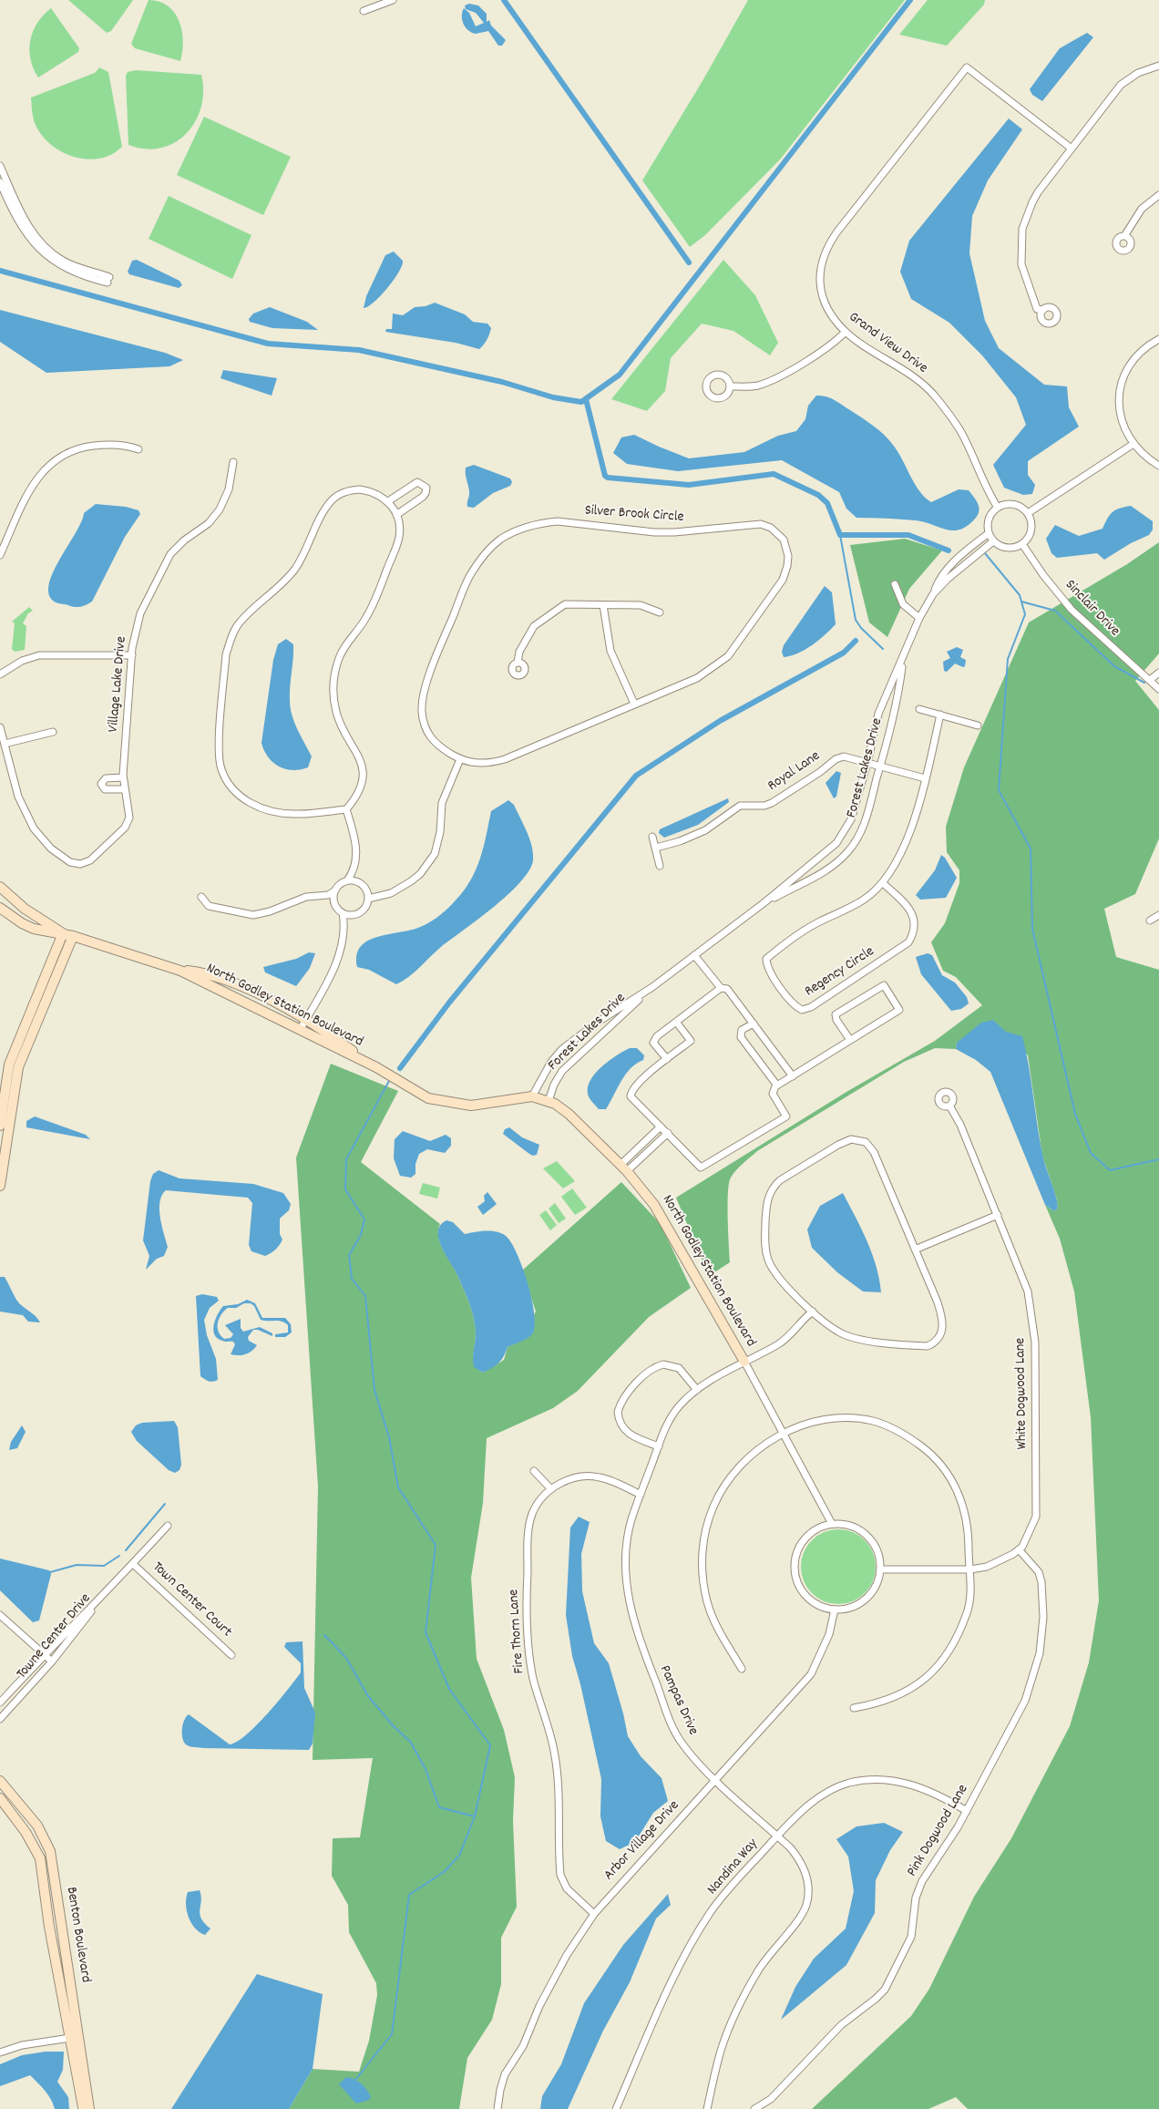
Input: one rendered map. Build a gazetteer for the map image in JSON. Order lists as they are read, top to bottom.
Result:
{
  "streets": {
    "street": [
      "Grand View Drive",
      "Silver Brook Circle",
      "Sinclair Drive",
      "Village Lake Drive",
      "Forest Lakes Drive",
      "Royal Lane",
      "Regency Circle",
      "North Godley Station Boulevard",
      "White Dogwood Lane",
      "Town Center Court",
      "Fire Thorn Lane",
      "Towne Center Drive",
      "Pampas Drive",
      "Pink Dogwood Lane",
      "Arbor Village Drive",
      "Nandina Way",
      "Benton Boulevard"
    ]
  },
  "crossings": [
    ["Grand View Drive", "Sinclair Drive"],
    ["Grand View Drive", "Forest Lakes Drive"],
    ["Sinclair Drive", "Forest Lakes Drive"],
    ["Forest Lakes Drive", "Royal Lane"],
    ["Forest Lakes Drive", "North Godley Station Boulevard"],
    ["Royal Lane", "Regency Circle"],
    ["North Godley Station Boulevard", "Pampas Drive"],
    ["North Godley Station Boulevard", "Arbor Village Drive"],
    ["White Dogwood Lane", "Pink Dogwood Lane"],
    ["Town Center Court", "Towne Center Drive"],
    ["Fire Thorn Lane", "Pampas Drive"],
    ["Fire Thorn Lane", "Arbor Village Drive"],
    ["Pampas Drive", "Arbor Village Drive"],
    ["Pampas Drive", "Nandina Way"],
    ["Pink Dogwood Lane", "Nandina Way"]
  ]
}
